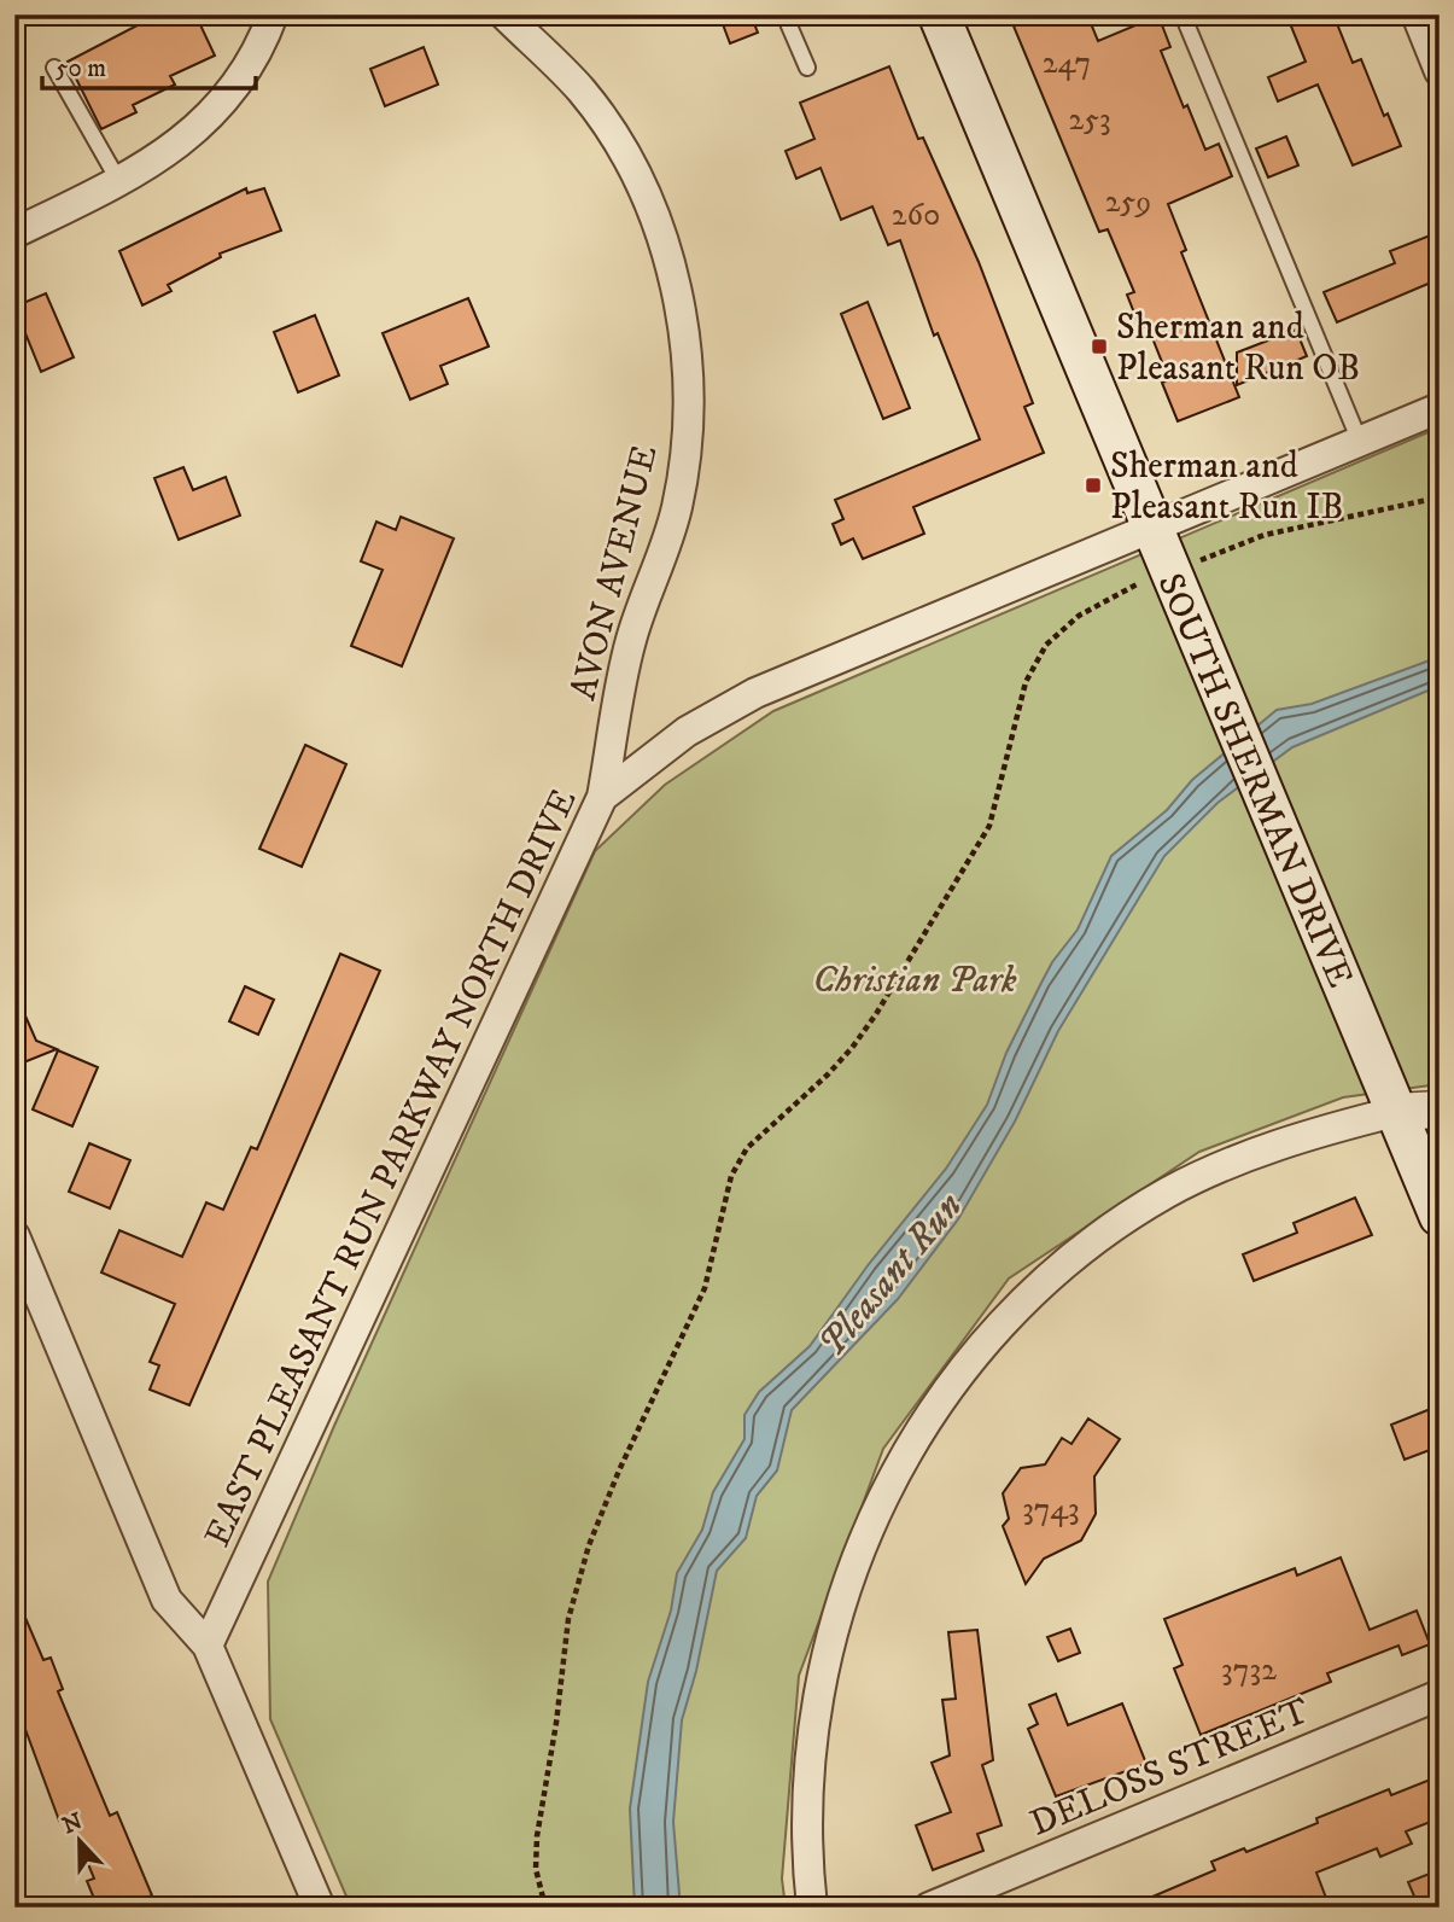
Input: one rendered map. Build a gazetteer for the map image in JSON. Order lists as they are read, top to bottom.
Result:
{
  "streets": {
    "main road": ["SOUTH SHERMAN DRIVE"],
    "street": ["AVON AVENUE", "EAST PLEASANT RUN PARKWAY NORTH DRIVE", "DELOSS STREET"]
  },
  "crossings": [
    ["AVON AVENUE", "EAST PLEASANT RUN PARKWAY NORTH DRIVE"],
    ["SOUTH SHERMAN DRIVE", "EAST PLEASANT RUN PARKWAY NORTH DRIVE"]
  ],
  "water": ["Pleasant Run"],
  "parks": ["Christian Park"],
  "places": {
    "transit": ["Sherman and Pleasant Run OB", "Sherman and Pleasant Run IB"]
  },
  "house_numbers": [
    "247",
    "253",
    "259",
    "260",
    "3743",
    "3732"
  ],
  "scale_bar": "50 m",
  "north": "top"
}
